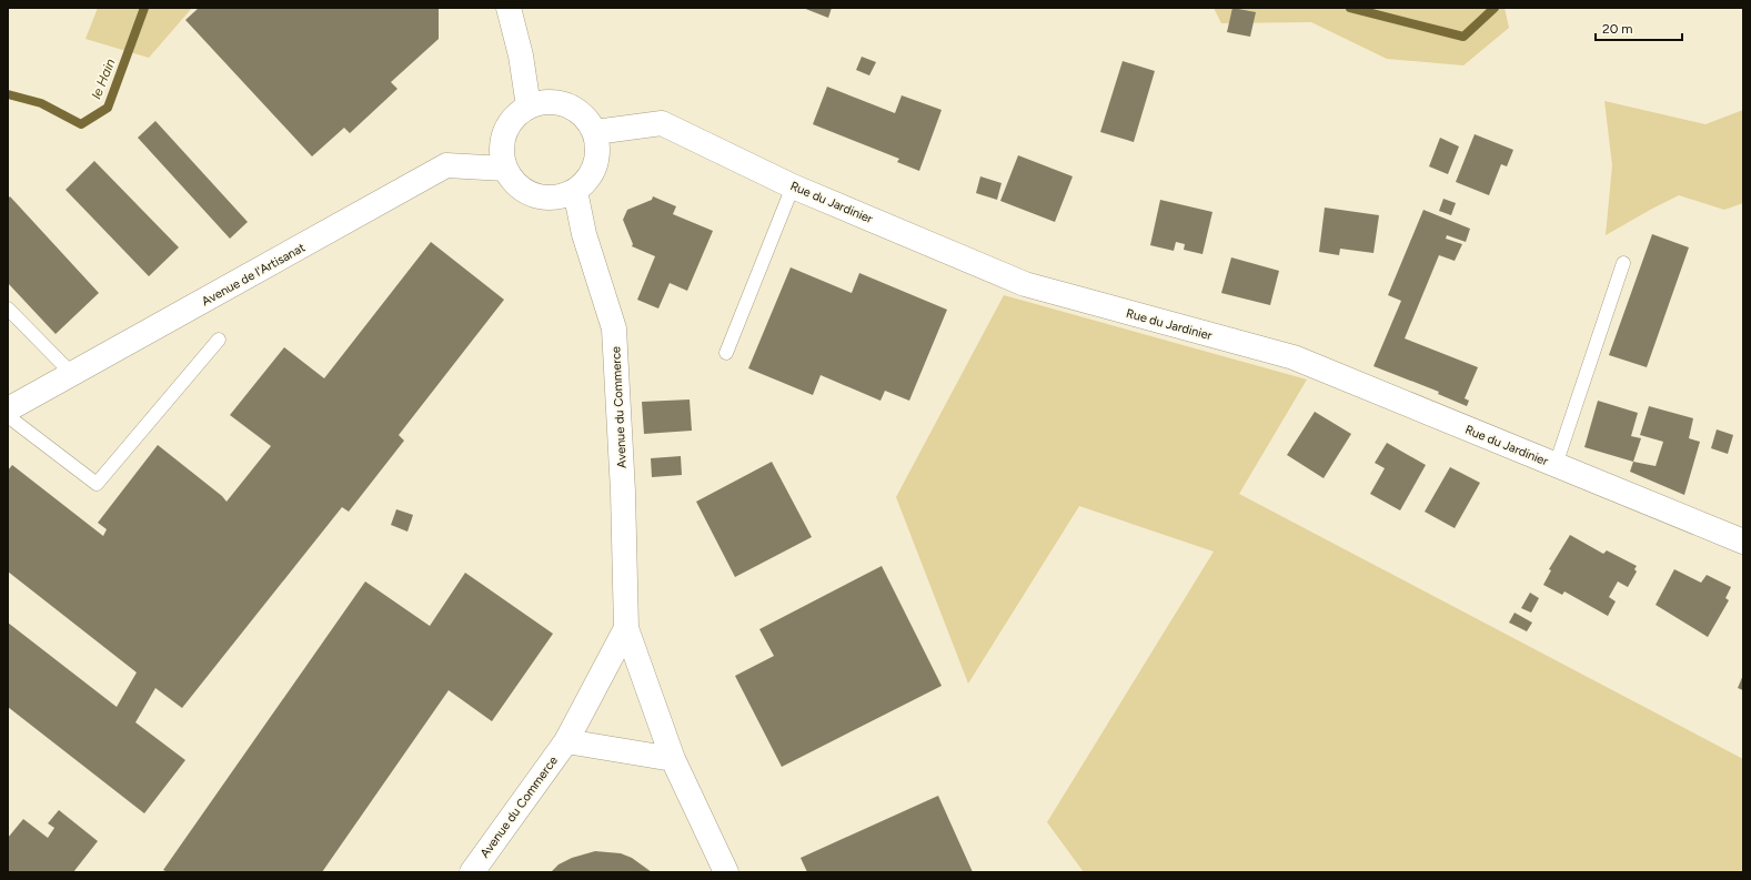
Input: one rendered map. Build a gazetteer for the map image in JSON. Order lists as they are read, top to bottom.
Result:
{
  "streets": {
    "street": ["Rue du Jardinier", "Avenue de l'Artisanat", "Avenue du Commerce"]
  },
  "crossings": [
    ["Rue du Jardinier", "Avenue de l'Artisanat"],
    ["Rue du Jardinier", "Avenue du Commerce"],
    ["Avenue de l'Artisanat", "Avenue du Commerce"]
  ],
  "water": ["le Hain"],
  "scale_bar": "20 m"
}
